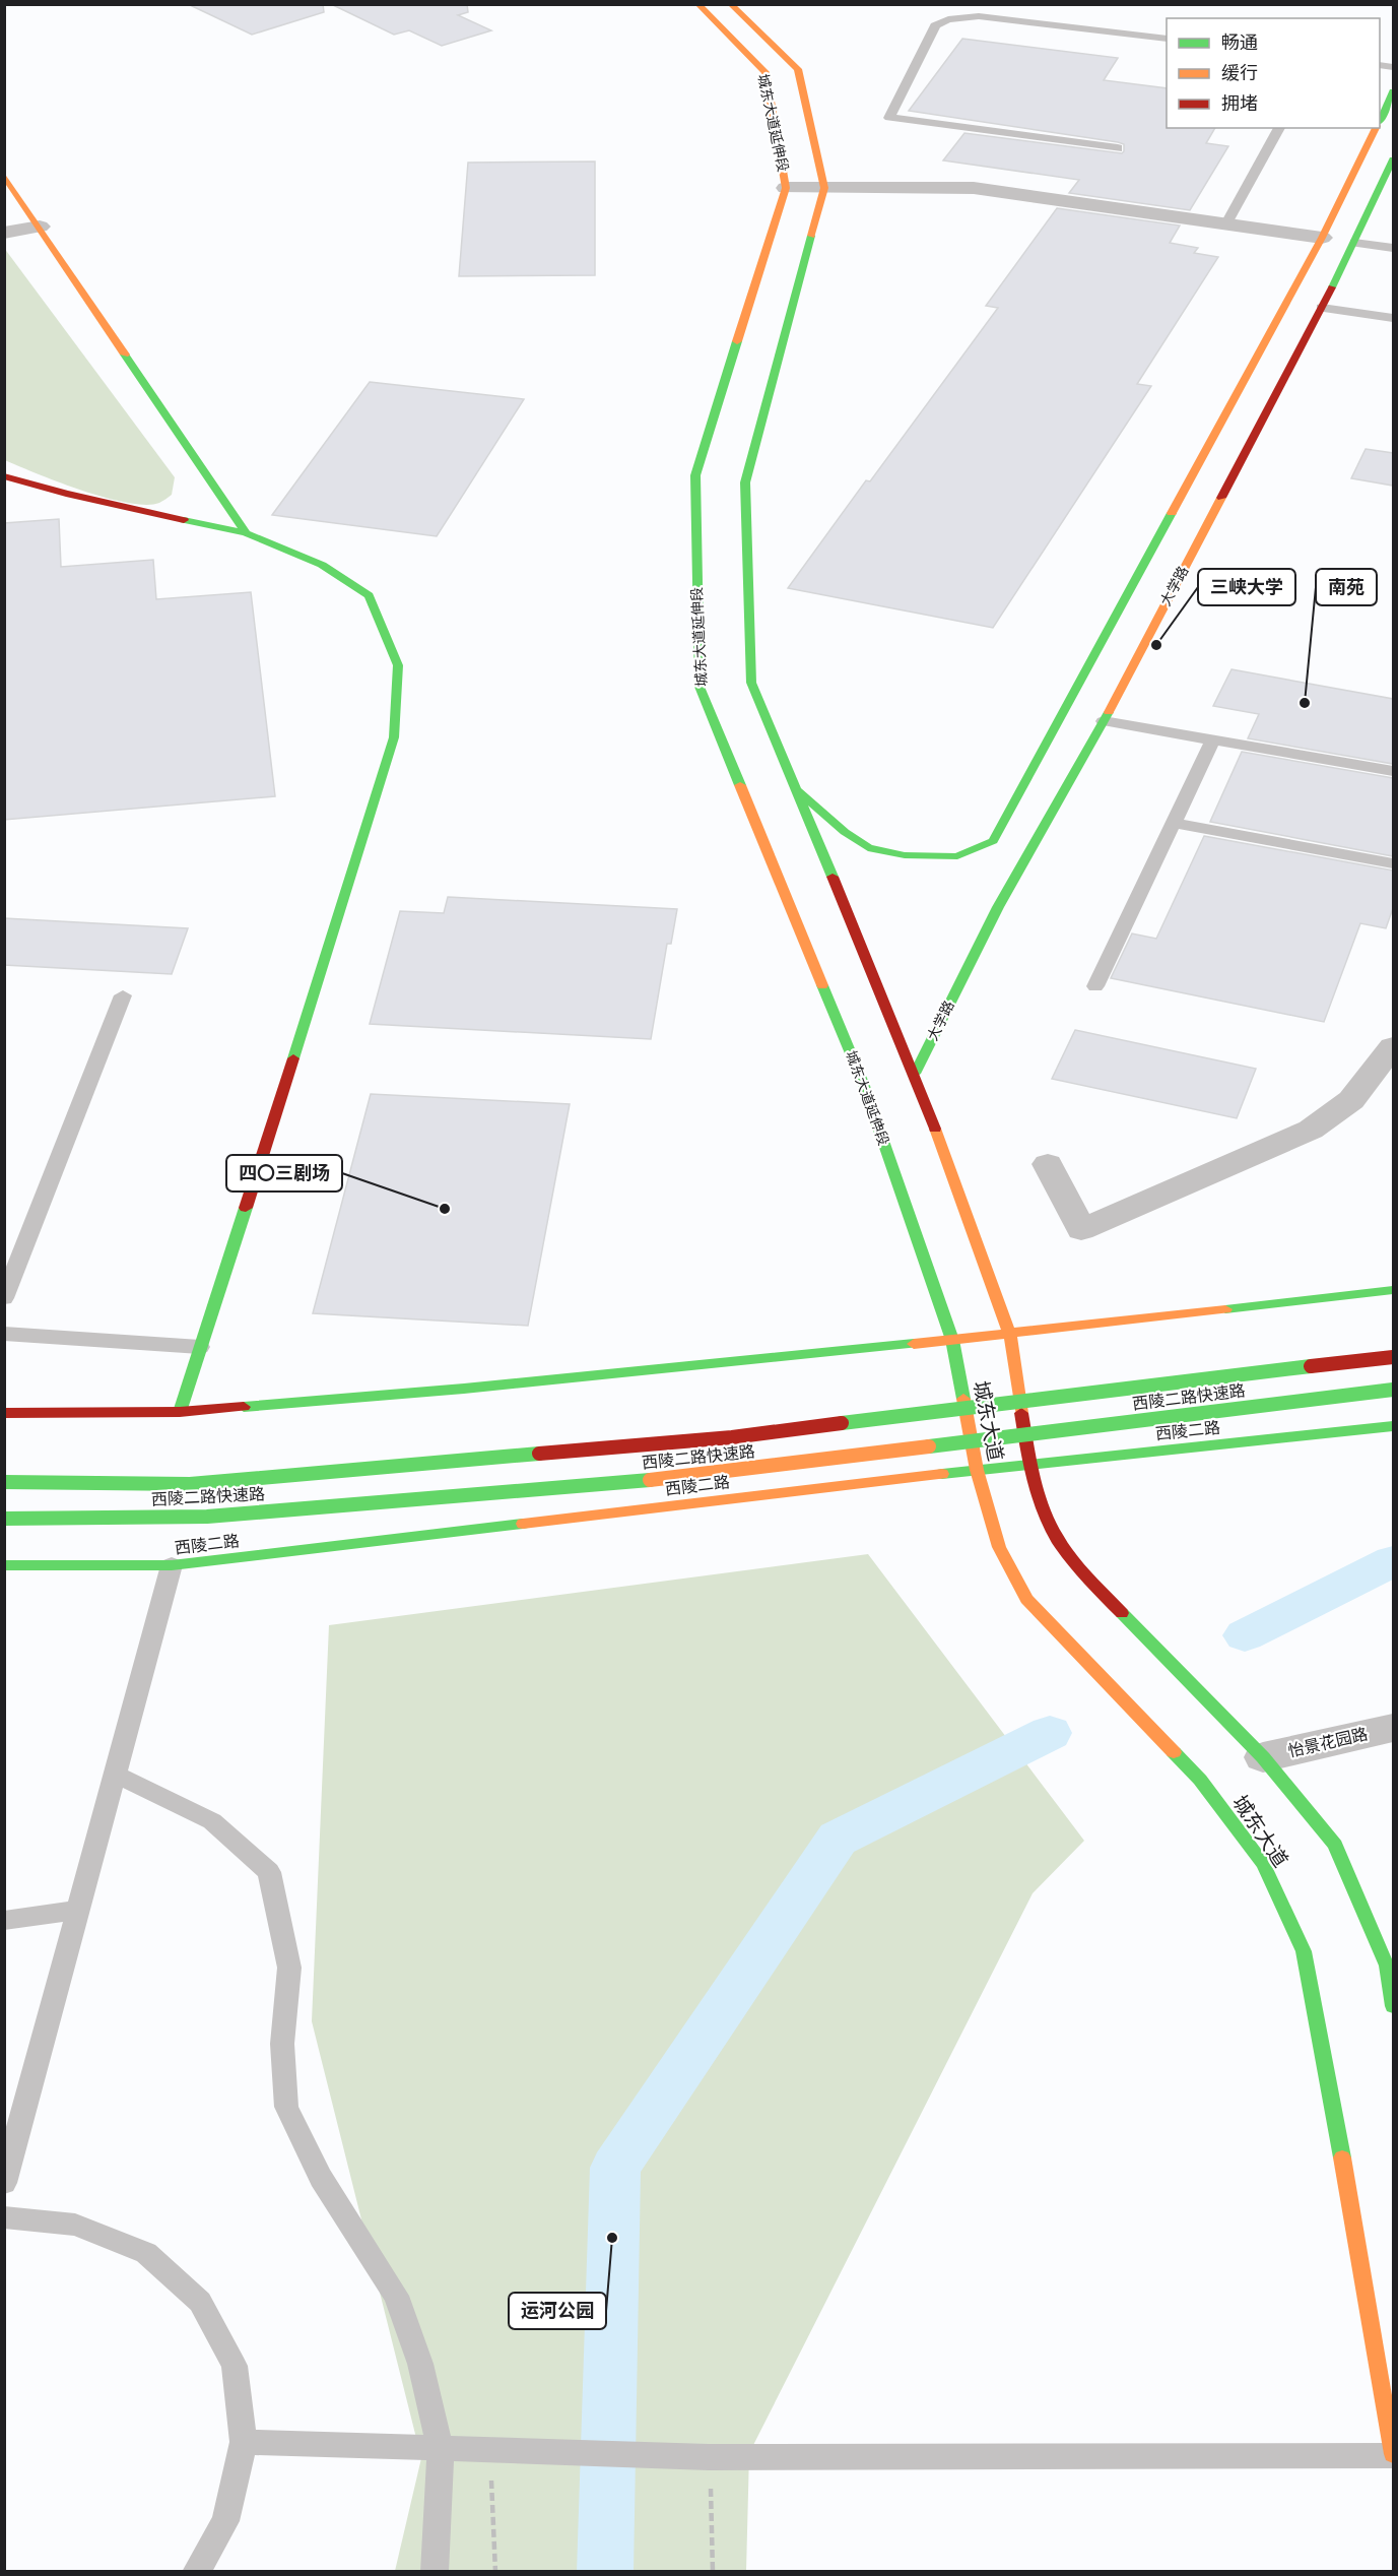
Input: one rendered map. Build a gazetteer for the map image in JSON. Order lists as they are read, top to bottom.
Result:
{
  "streets": {
    "main road": [
      "城东大道延伸段",
      "大学路",
      "西陵二路快速路",
      "城东大道",
      "西陵二路"
    ],
    "street": ["怡景花园路"]
  },
  "crossings": [
    ["城东大道延伸段", "大学路"],
    ["城东大道延伸段", "城东大道"],
    ["城东大道", "西陵二路"],
    ["城东大道", "怡景花园路"]
  ],
  "places": [
    "三峡大学",
    "南苑",
    "四〇三剧场",
    "运河公园"
  ],
  "legend": ["畅通", "缓行", "拥堵"]
}
